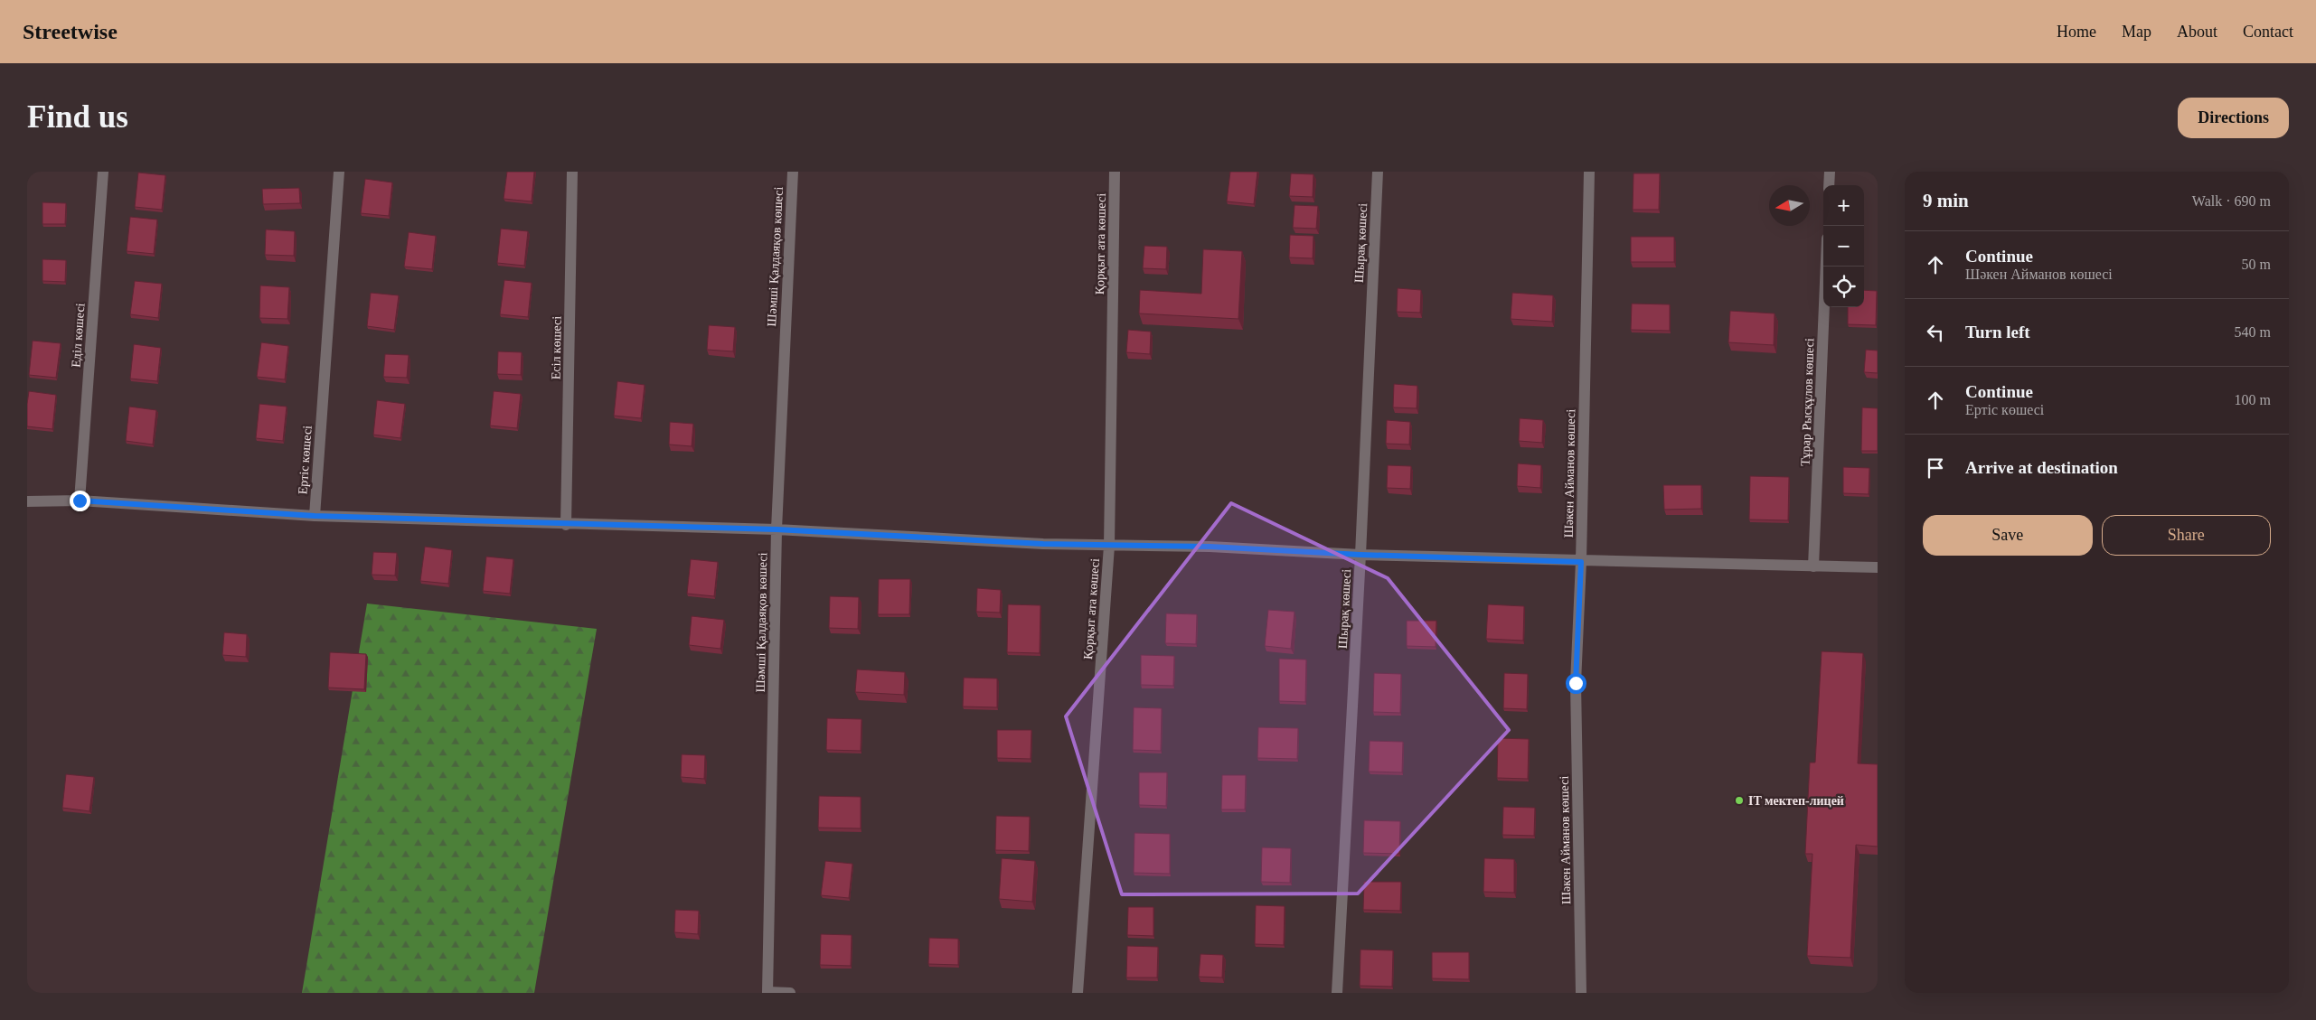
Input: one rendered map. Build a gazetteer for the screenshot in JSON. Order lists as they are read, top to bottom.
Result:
{
  "streets": {
    "street": [
      "Шырақ көшесі",
      "Қорқыт ата көшесі",
      "Шәмші Қалдаяқов көшесі",
      "Еділ көшесі",
      "Есіл көшесі",
      "Тұрар Рысқұлов көшесі",
      "Ертіс көшесі",
      "Шәкен Айманов көшесі"
    ]
  },
  "places": ["IT мектеп-лицей"],
  "north": "left",
  "page": {
    "header": "Streetwise",
    "nav": [
      "Home",
      "Map",
      "About",
      "Contact"
    ],
    "buttons": [
      "Directions",
      ["Save", "Share"]
    ],
    "title": "Find us",
    "heading": ["9 min", "Walk · 690 m"],
    "map_buttons": ["+", "−"],
    "list": [
      ["Continue", "Шәкен Айманов көшесі", "50 m"],
      ["Turn left", "540 m"],
      ["Continue", "Ертіс көшесі", "100 m"],
      "Arrive at destination"
    ]
  }
}
